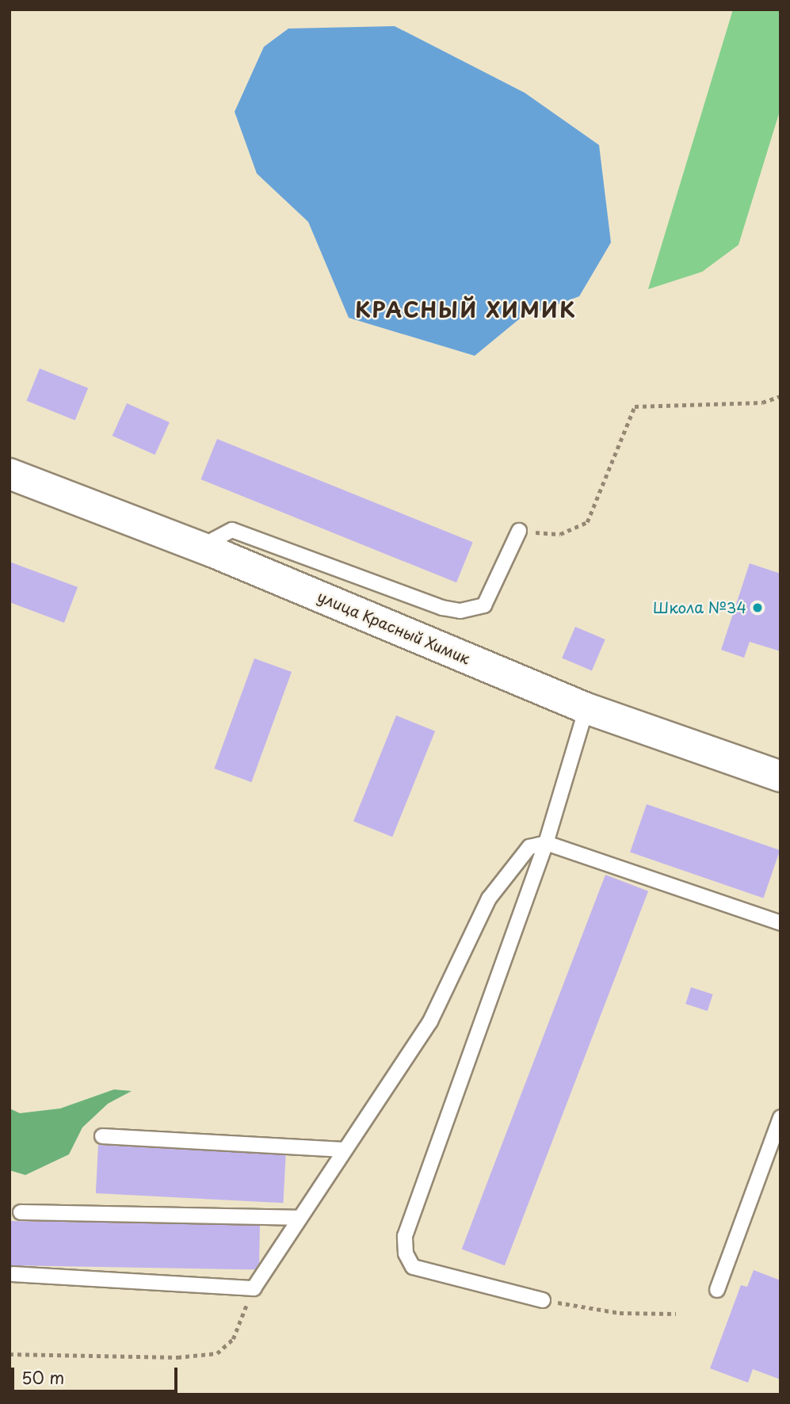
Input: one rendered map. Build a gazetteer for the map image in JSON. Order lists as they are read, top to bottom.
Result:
{
  "streets": {
    "street": ["улица Красный Химик"]
  },
  "districts": ["КРАСНЫЙ ХИМИК"],
  "places": ["Школа №34"],
  "scale_bar": "50 m"
}
